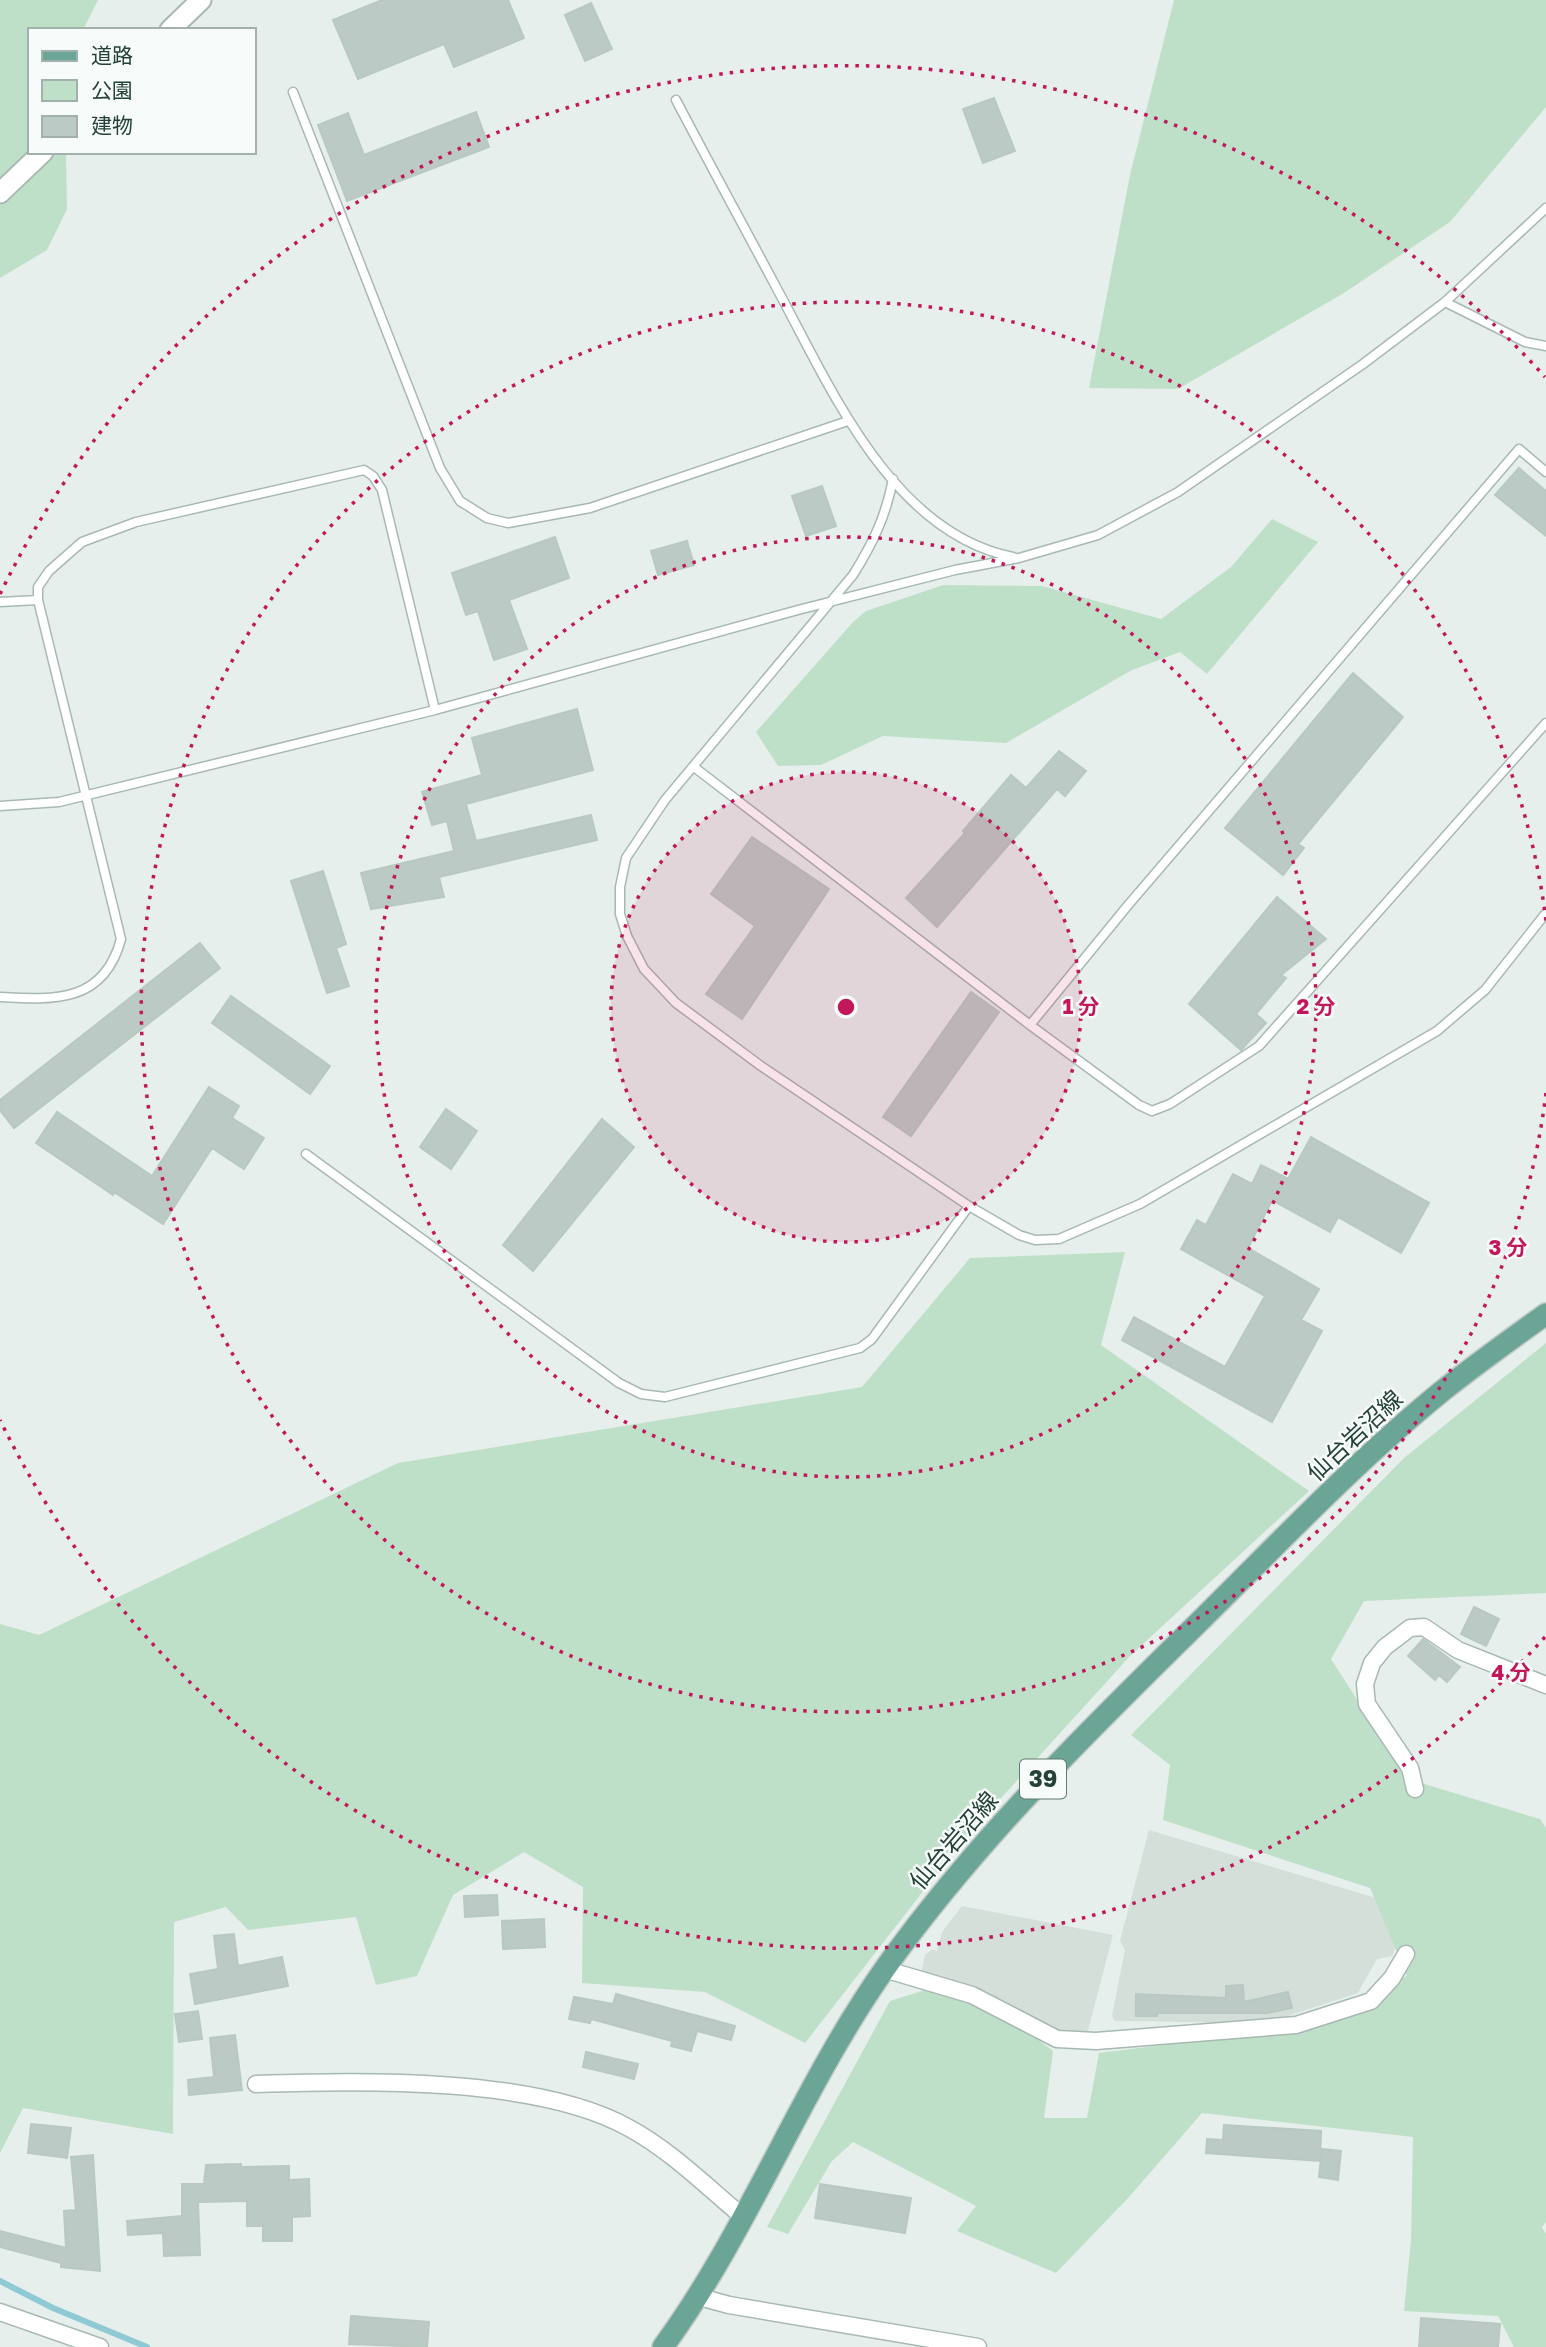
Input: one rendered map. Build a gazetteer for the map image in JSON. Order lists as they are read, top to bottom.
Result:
{
  "streets": {
    "main road": ["仙台岩沼線", "39"]
  },
  "legend": ["道路", "公園", "建物"],
  "rings": [
    "1 分",
    "2 分",
    "3 分",
    "4 分"
  ]
}
